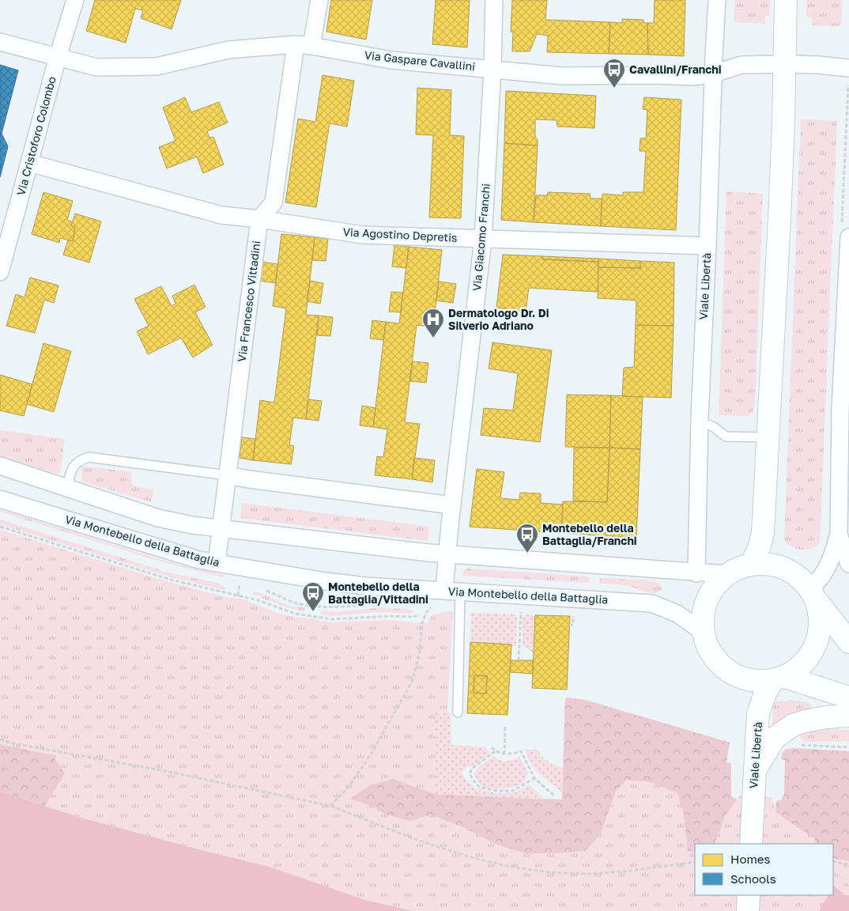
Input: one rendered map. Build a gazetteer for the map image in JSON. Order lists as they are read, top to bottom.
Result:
{
  "streets": {
    "main road": ["Viale Libertà"],
    "street": [
      "Via Gaspare Cavallini",
      "Via Cristoforo Colombo",
      "Via Agostino Depretis",
      "Via Giacomo Franchi",
      "Via Francesco Vittadini",
      "Via Montebello della Battaglia"
    ]
  },
  "crossings": [
    ["Via Gaspare Cavallini", "Via Cristoforo Colombo"],
    ["Via Gaspare Cavallini", "Via Giacomo Franchi"],
    ["Via Gaspare Cavallini", "Viale Libertà"],
    ["Via Cristoforo Colombo", "Via Agostino Depretis"],
    ["Via Agostino Depretis", "Via Giacomo Franchi"],
    ["Via Agostino Depretis", "Viale Libertà"],
    ["Via Agostino Depretis", "Via Francesco Vittadini"],
    ["Via Giacomo Franchi", "Via Montebello della Battaglia"],
    ["Viale Libertà", "Via Montebello della Battaglia"],
    ["Via Francesco Vittadini", "Via Montebello della Battaglia"]
  ],
  "places": {
    "bus stop": ["Cavallini/Franchi", "Montebello della Battaglia/Franchi", "Montebello della Battaglia/Vittadini"],
    "hospital": ["Dermatologo Dr. Di Silverio Adriano"]
  },
  "legend": ["Homes", "Schools"]
}
